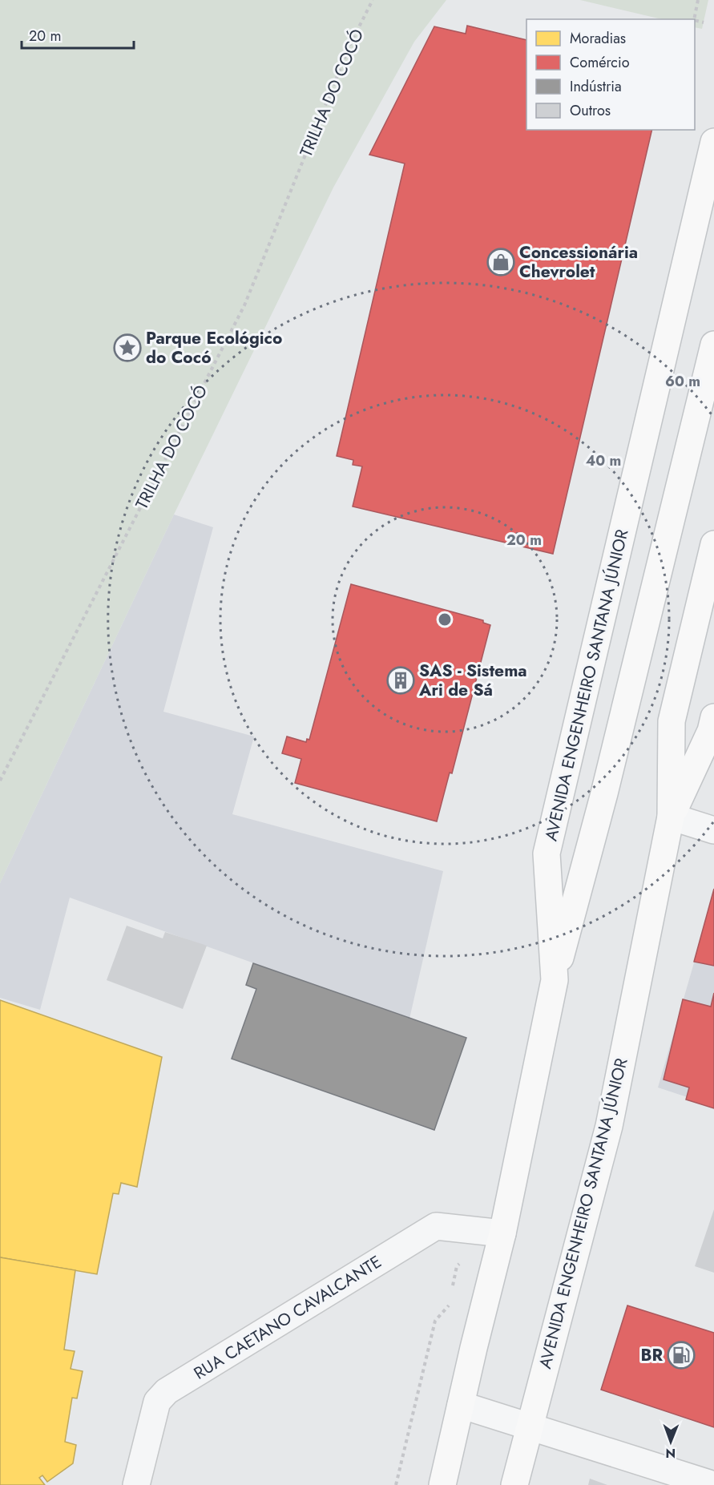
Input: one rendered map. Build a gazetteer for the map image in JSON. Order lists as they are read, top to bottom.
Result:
{
  "streets": {
    "main road": ["AVENIDA ENGENHEIRO SANTANA JÚNIOR"],
    "street": ["RUA CAETANO CAVALCANTE"],
    "path": ["TRILHA DO COCÓ"]
  },
  "crossings": [
    ["AVENIDA ENGENHEIRO SANTANA JÚNIOR", "RUA CAETANO CAVALCANTE"]
  ],
  "places": {
    "shop": ["Concessionária Chevrolet"],
    "place": ["Parque Ecológico do Cocó"],
    "building": ["SAS - Sistema Ari de Sá"],
    "fuel station": ["BR"]
  },
  "legend": [
    "Moradias",
    "Comércio",
    "Indústria",
    "Outros"
  ],
  "scale_bar": "20 m",
  "north": "bottom",
  "rings": ["60 m", "40 m", "20 m"]
}
